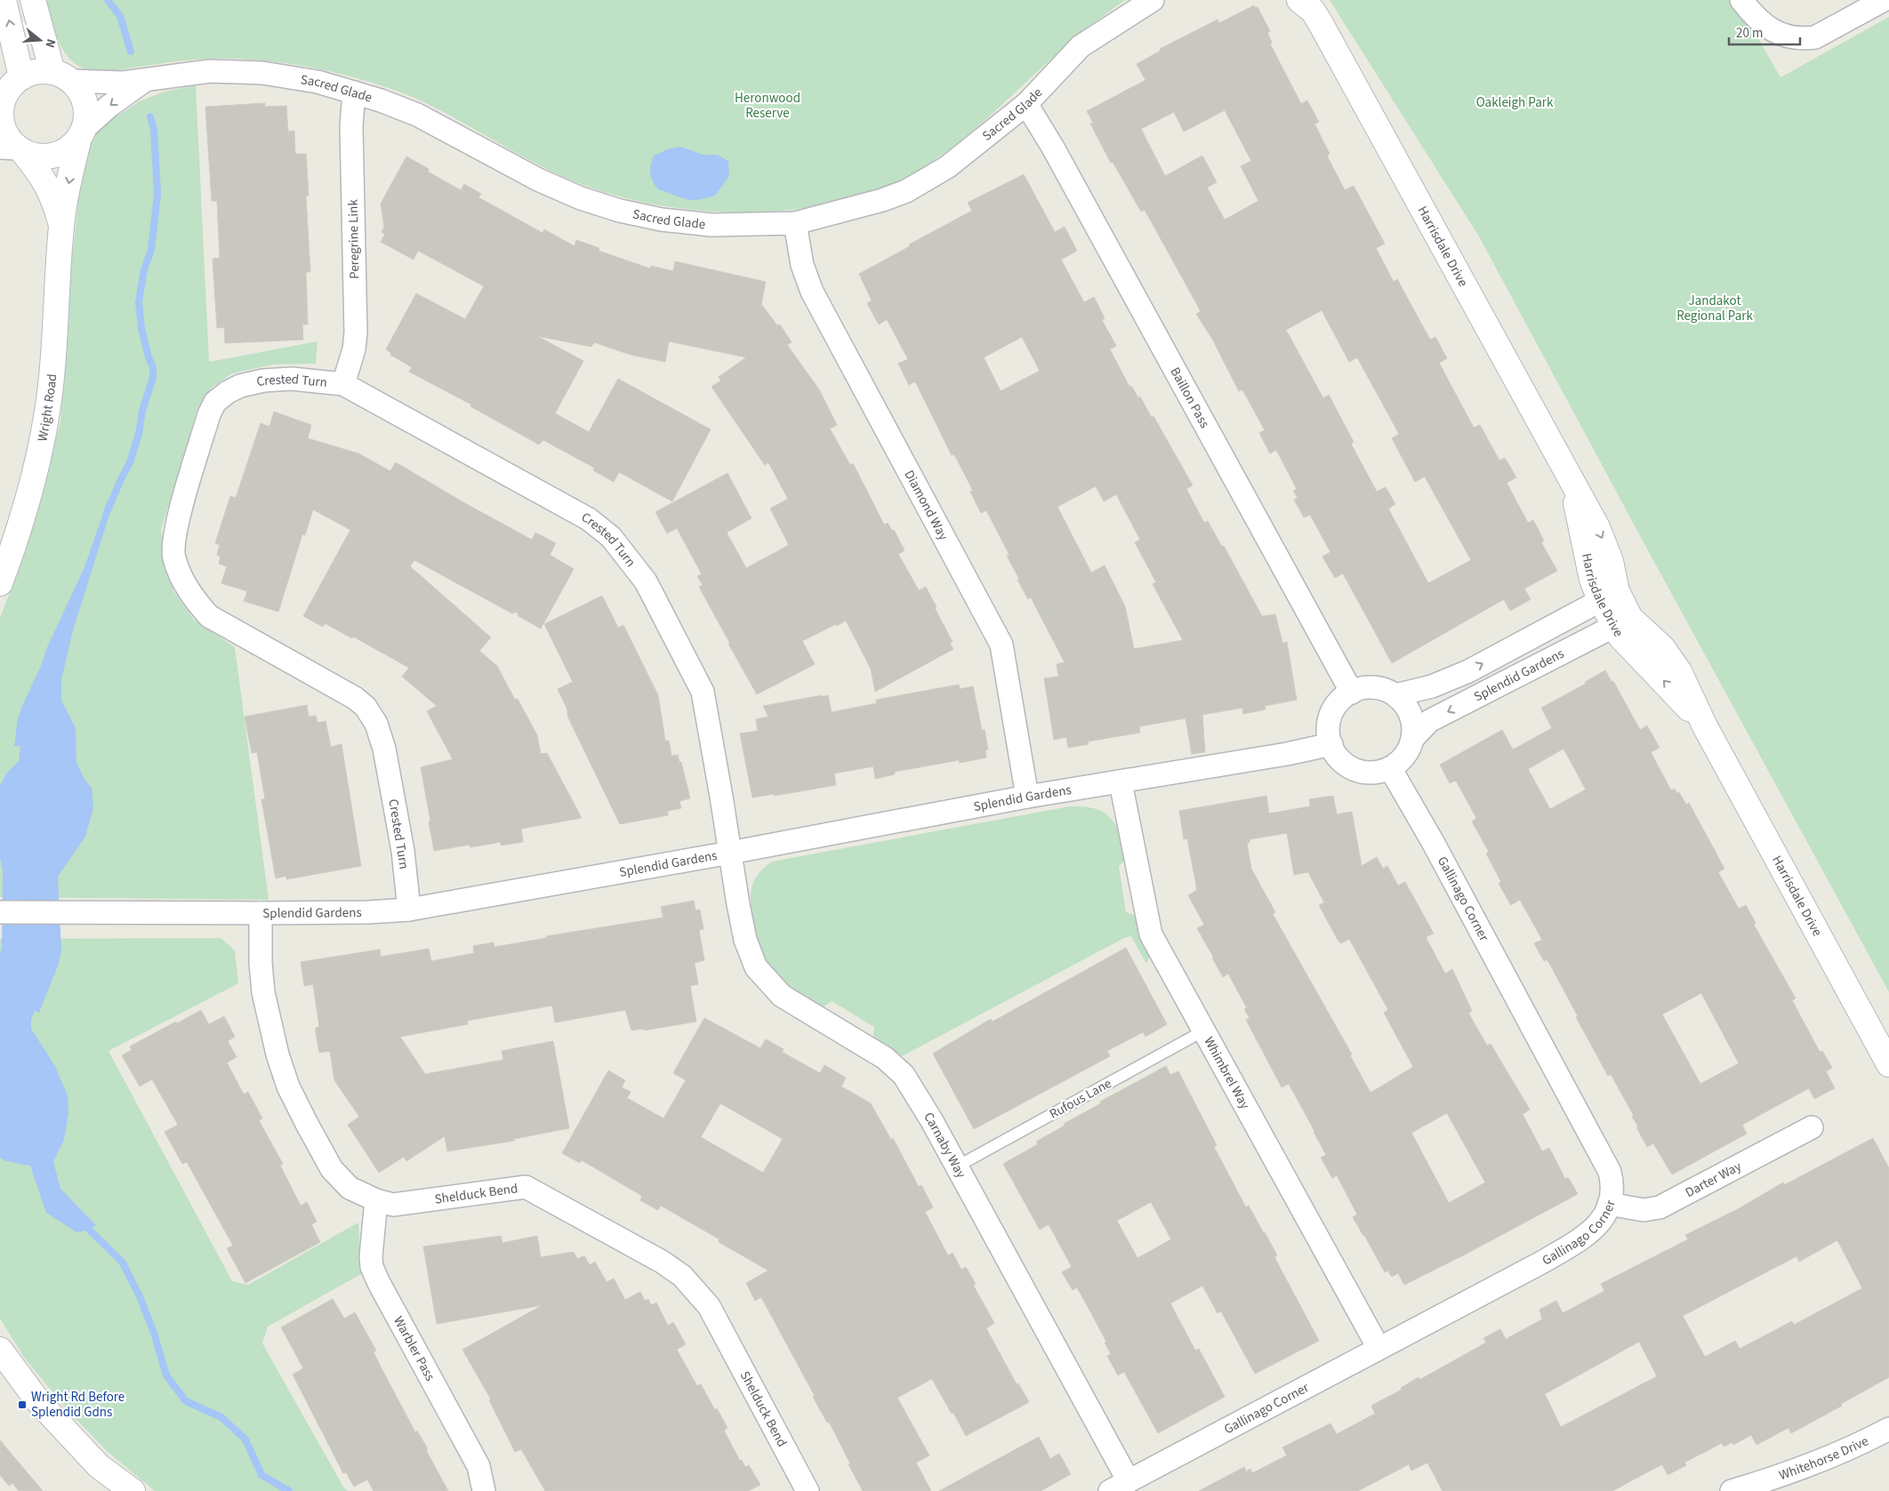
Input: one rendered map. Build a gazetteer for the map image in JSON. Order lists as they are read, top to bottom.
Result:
{
  "streets": {
    "street": [
      "Sacred Glade",
      "Peregrine Link",
      "Harrisdale Drive",
      "Crested Turn",
      "Baillon Pass",
      "Wright Road",
      "Diamond Way",
      "Splendid Gardens",
      "Gallinago Corner",
      "Whimbrel Way",
      "Carnaby Way",
      "Darter Way",
      "Shelduck Bend",
      "Warbler Pass",
      "Whitehorse Drive"
    ],
    "lane": ["Rufous Lane"]
  },
  "crossings": [
    ["Sacred Glade", "Peregrine Link"],
    ["Sacred Glade", "Baillon Pass"],
    ["Sacred Glade", "Wright Road"],
    ["Sacred Glade", "Diamond Way"],
    ["Peregrine Link", "Crested Turn"],
    ["Harrisdale Drive", "Splendid Gardens"],
    ["Crested Turn", "Splendid Gardens"],
    ["Crested Turn", "Carnaby Way"],
    ["Baillon Pass", "Splendid Gardens"],
    ["Baillon Pass", "Gallinago Corner"],
    ["Diamond Way", "Splendid Gardens"],
    ["Splendid Gardens", "Gallinago Corner"],
    ["Splendid Gardens", "Whimbrel Way"],
    ["Splendid Gardens", "Carnaby Way"],
    ["Splendid Gardens", "Shelduck Bend"],
    ["Gallinago Corner", "Whimbrel Way"],
    ["Gallinago Corner", "Carnaby Way"],
    ["Gallinago Corner", "Darter Way"],
    ["Whimbrel Way", "Rufous Lane"],
    ["Rufous Lane", "Carnaby Way"],
    ["Shelduck Bend", "Warbler Pass"]
  ],
  "parks": ["Heronwood Reserve", "Oakleigh Park", "Jandakot Regional Park"],
  "places": {
    "transit": ["Wright Rd Before Splendid Gdns"]
  },
  "scale_bar": "20 m",
  "north": "right"
}
